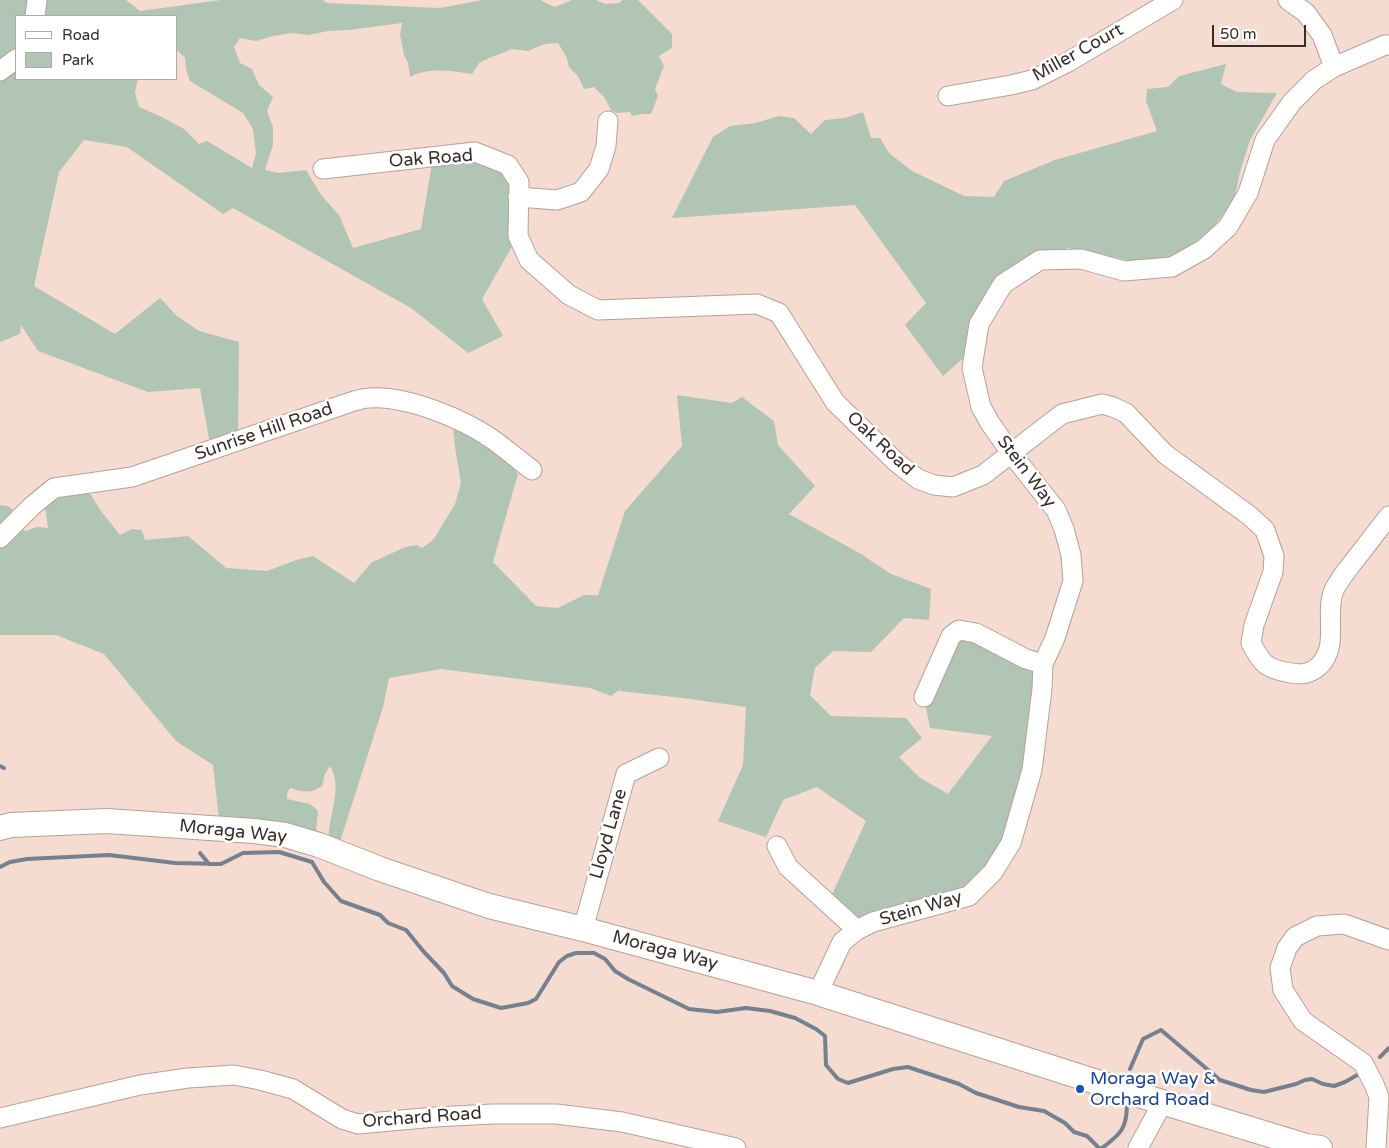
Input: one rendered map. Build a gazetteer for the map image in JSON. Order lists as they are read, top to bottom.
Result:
{
  "streets": {
    "main road": ["Moraga Way"],
    "street": [
      "Miller Court",
      "Oak Road",
      "Sunrise Hill Road",
      "Stein Way",
      "Lloyd Lane",
      "Orchard Road"
    ]
  },
  "crossings": [
    ["Oak Road", "Stein Way"],
    ["Stein Way", "Moraga Way"],
    ["Moraga Way", "Lloyd Lane"]
  ],
  "places": ["Moraga Way & Orchard Road"],
  "legend": ["Road", "Park"],
  "scale_bar": "50 m"
}
